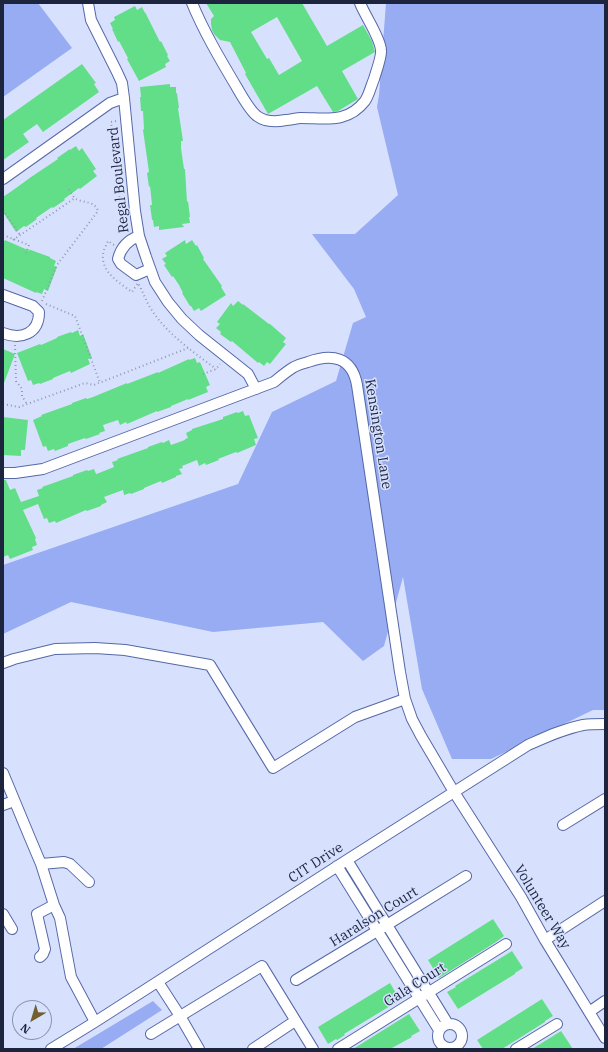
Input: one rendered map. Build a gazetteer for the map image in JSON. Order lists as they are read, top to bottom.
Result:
{
  "streets": {
    "street": [
      "Regal Boulevard",
      "Kensington Lane",
      "CIT Drive",
      "Volunteer Way",
      "Haralson Court",
      "Gala Court"
    ]
  },
  "crossings": [
    ["Regal Boulevard", "Kensington Lane"],
    ["Kensington Lane", "CIT Drive"],
    ["Kensington Lane", "Volunteer Way"],
    ["CIT Drive", "Volunteer Way"]
  ],
  "north": "bottom left"
}
